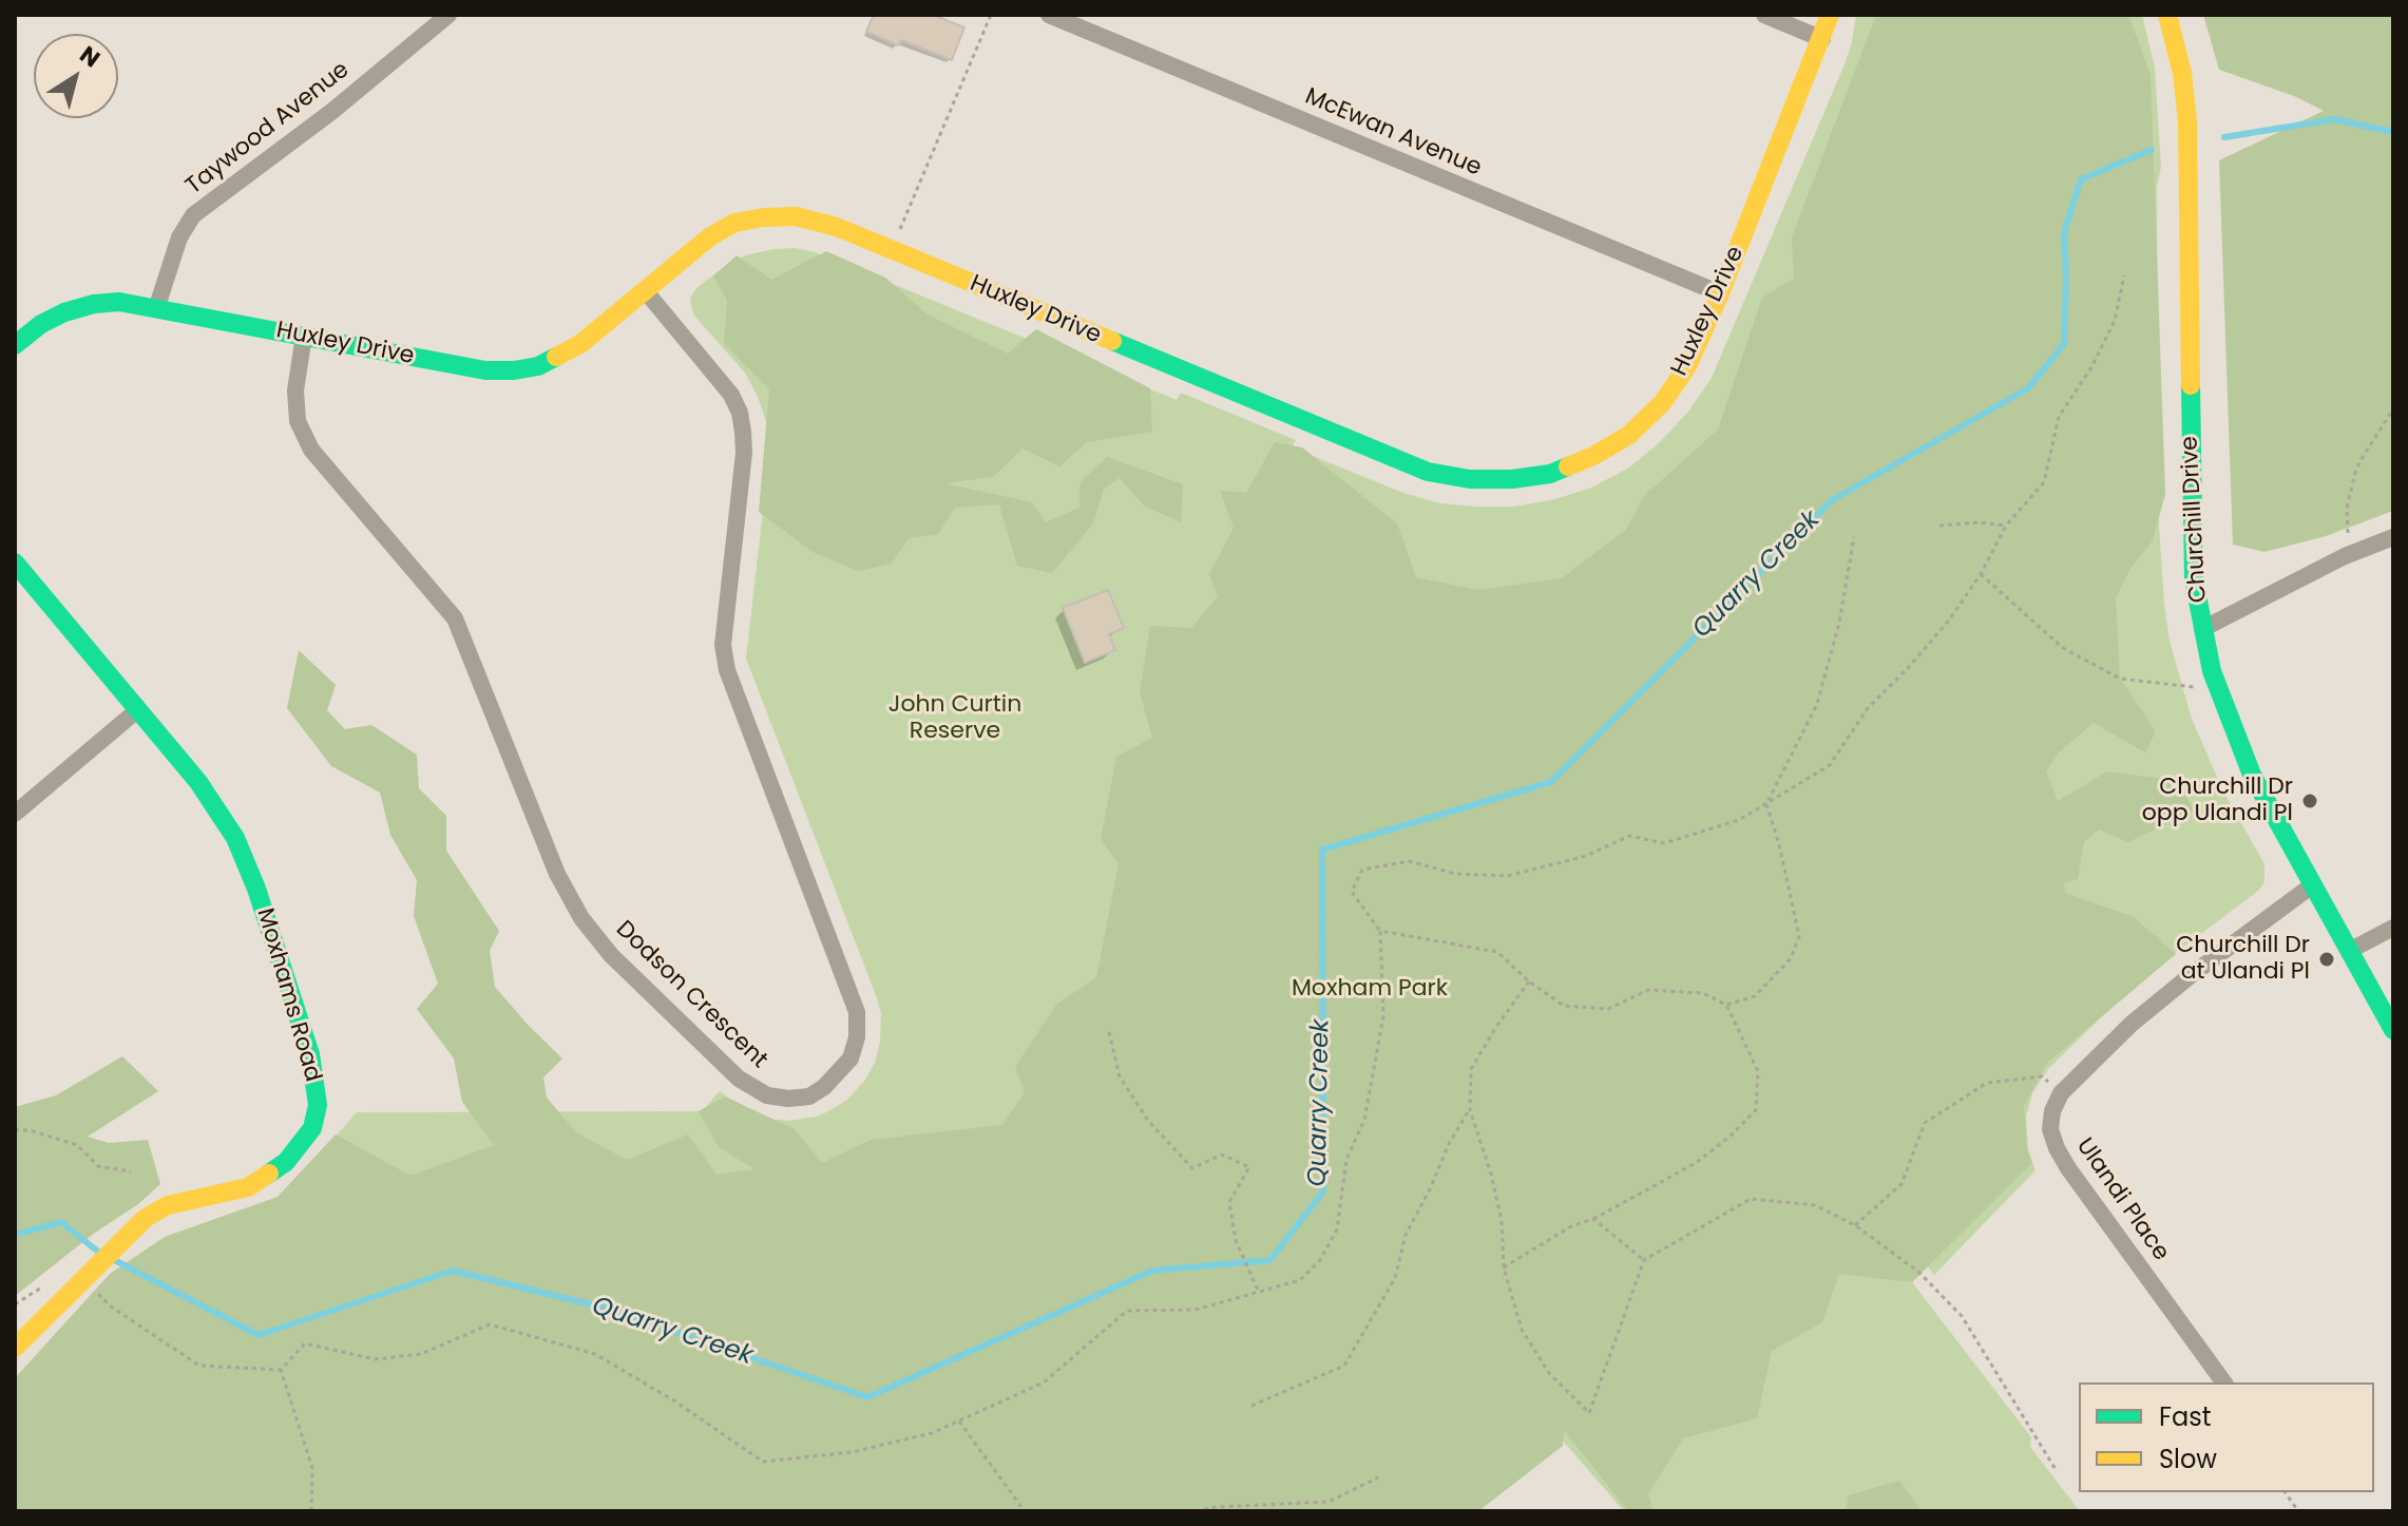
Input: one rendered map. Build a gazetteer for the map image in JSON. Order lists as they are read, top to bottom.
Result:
{
  "streets": {
    "street": [
      "Taywood Avenue",
      "McEwan Avenue",
      "Huxley Drive",
      "Churchill Drive",
      "Moxhams Road",
      "Dodson Crescent",
      "Ulandi Place"
    ]
  },
  "crossings": [
    ["Taywood Avenue", "Huxley Drive"],
    ["McEwan Avenue", "Huxley Drive"],
    ["Huxley Drive", "Dodson Crescent"]
  ],
  "water": ["Quarry Creek"],
  "parks": ["John Curtin Reserve", "Moxham Park"],
  "places": ["Churchill Dr opp Ulandi Pl", "Churchill Dr at Ulandi Pl"],
  "legend": ["Fast", "Slow"],
  "north": "top right"
}
